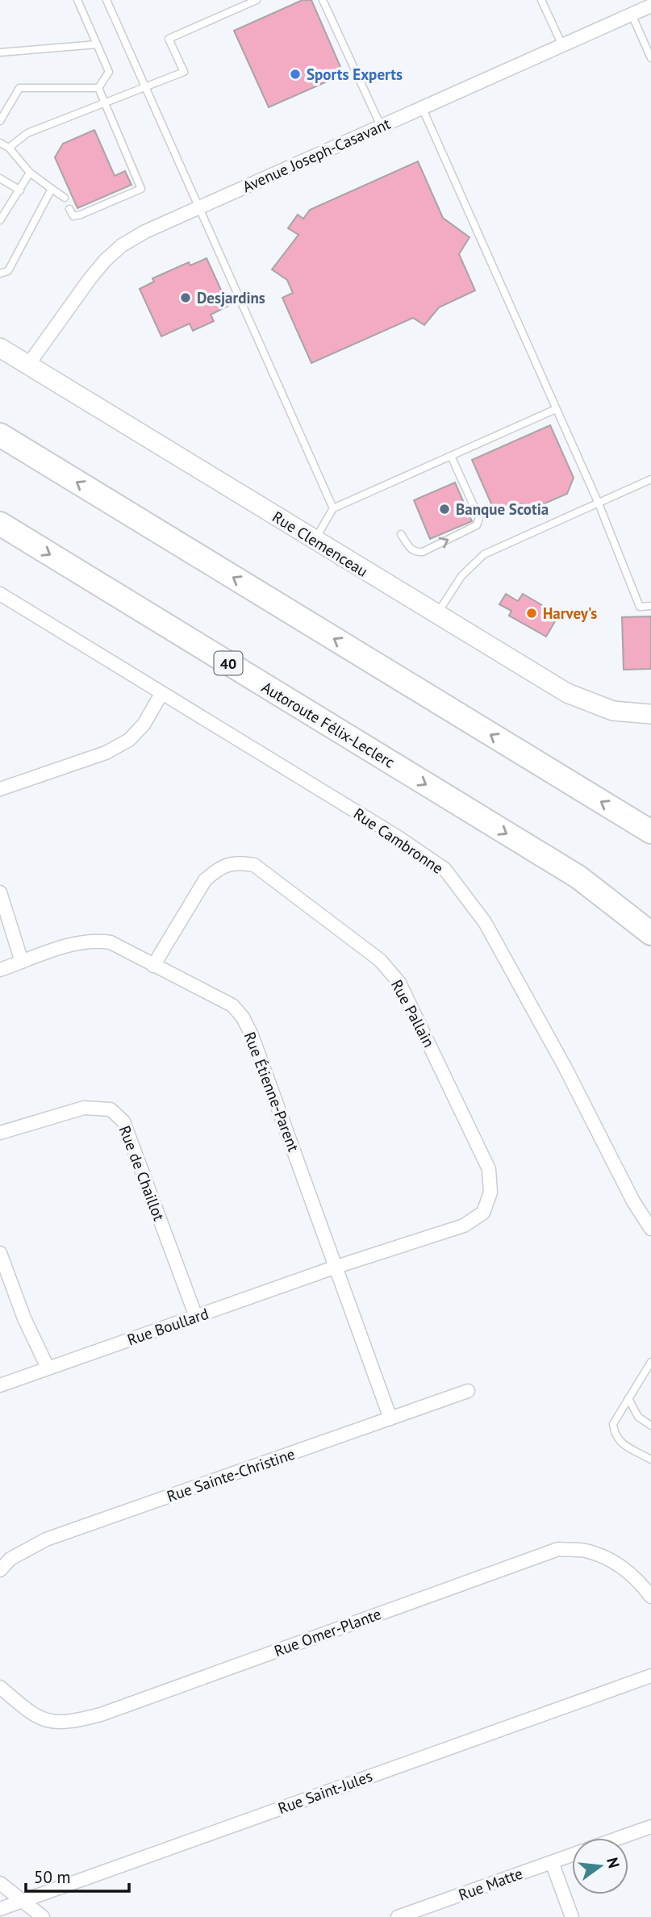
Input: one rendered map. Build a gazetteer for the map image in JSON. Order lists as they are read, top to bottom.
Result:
{
  "streets": {
    "highway": ["40", "Autoroute Félix-Leclerc"],
    "street": [
      "Avenue Joseph-Casavant",
      "Rue Clemenceau",
      "Rue Cambronne",
      "Rue Pallain",
      "Rue Étienne-Parent",
      "Rue de Chaillot",
      "Rue Boullard",
      "Rue Sainte-Christine",
      "Rue Omer-Plante",
      "Rue Saint-Jules",
      "Rue Matte"
    ]
  },
  "crossings": [
    ["Avenue Joseph-Casavant", "Rue Clemenceau"],
    ["Rue Pallain", "Rue Étienne-Parent"],
    ["Rue Pallain", "Rue Boullard"],
    ["Rue Étienne-Parent", "Rue Boullard"],
    ["Rue Étienne-Parent", "Rue Sainte-Christine"],
    ["Rue de Chaillot", "Rue Boullard"]
  ],
  "places": [
    "Sports Experts",
    "Desjardins",
    "Banque Scotia",
    "Harvey's"
  ],
  "scale_bar": "50 m",
  "north": "right"
}
